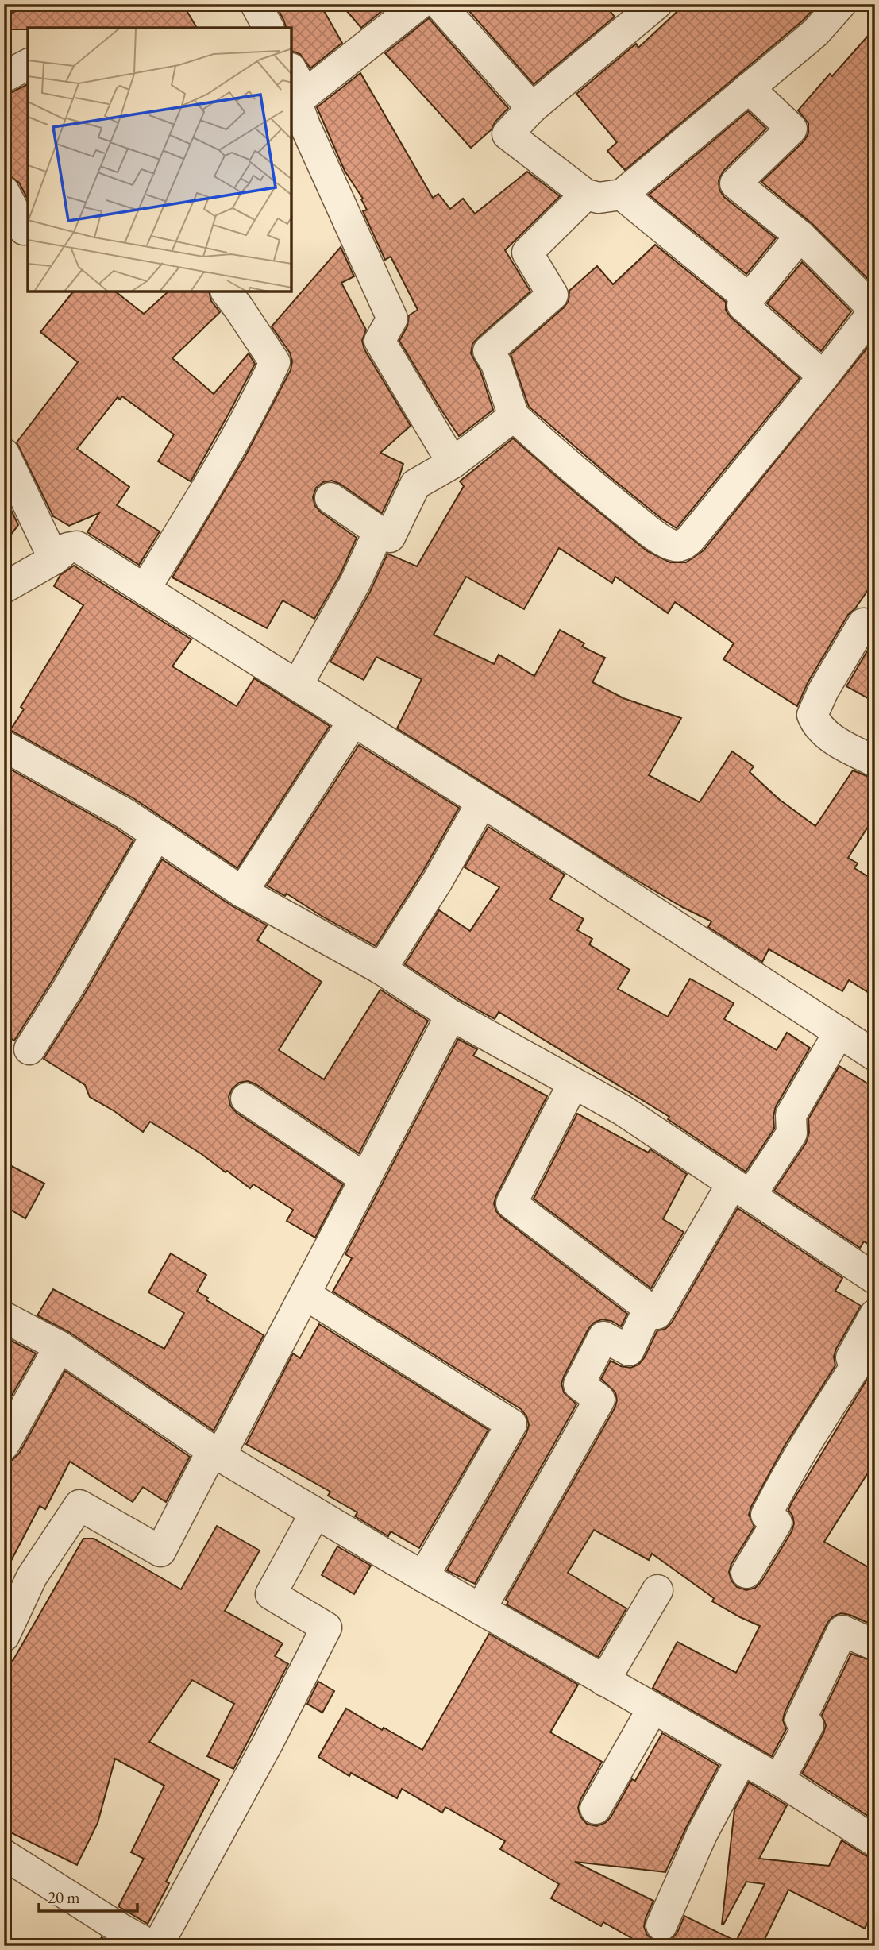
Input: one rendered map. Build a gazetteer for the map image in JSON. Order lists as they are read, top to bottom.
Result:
{
  "scale_bar": "20 m"
}
